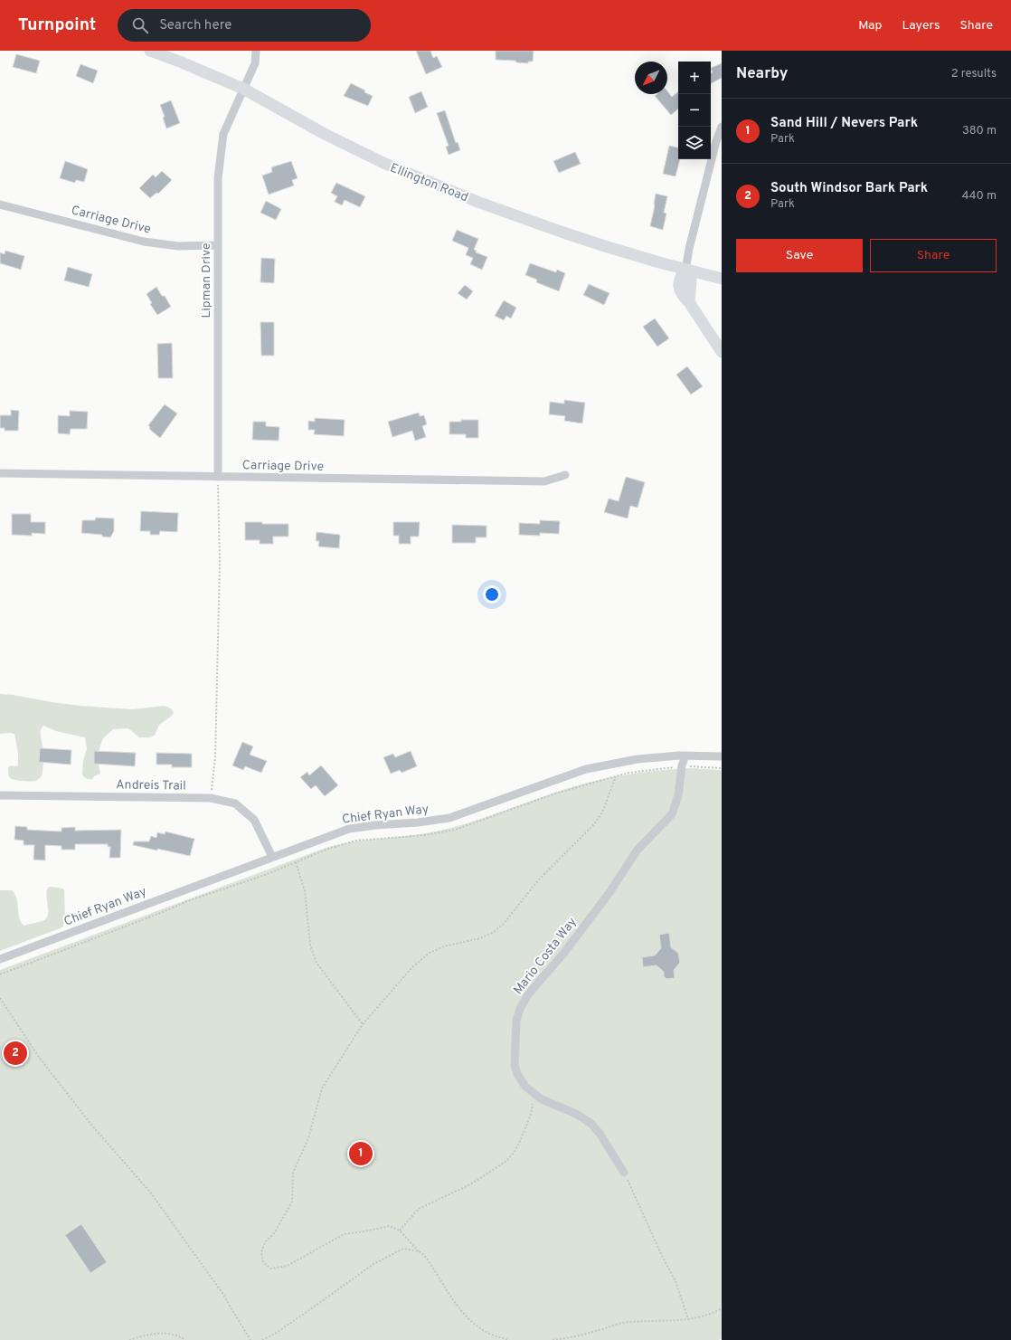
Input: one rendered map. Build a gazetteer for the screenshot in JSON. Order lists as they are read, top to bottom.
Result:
{
  "streets": {
    "main road": ["Ellington Road"],
    "street": [
      "Carriage Drive",
      "Lipman Drive",
      "Andreis Trail",
      "Chief Ryan Way",
      "Mario Costa Way"
    ]
  },
  "crossings": [
    ["Ellington Road", "Lipman Drive"],
    ["Carriage Drive", "Lipman Drive"],
    ["Andreis Trail", "Chief Ryan Way"],
    ["Chief Ryan Way", "Mario Costa Way"]
  ],
  "north": "bottom left",
  "page": {
    "header": "Turnpoint",
    "search": "Search here",
    "nav": ["Map", "Layers", "Share"],
    "heading": ["Nearby", "2 results"],
    "map_buttons": ["+", "−"],
    "list": [
      {
        "mark": "1",
        "name": "Sand Hill / Nevers Park",
        "note": "Park",
        "value": "380 m"
      },
      {
        "mark": "2",
        "name": "South Windsor Bark Park",
        "note": "Park",
        "value": "440 m"
      }
    ],
    "buttons": ["Save", "Share"],
    "pins": ["2", "1"]
  }
}
